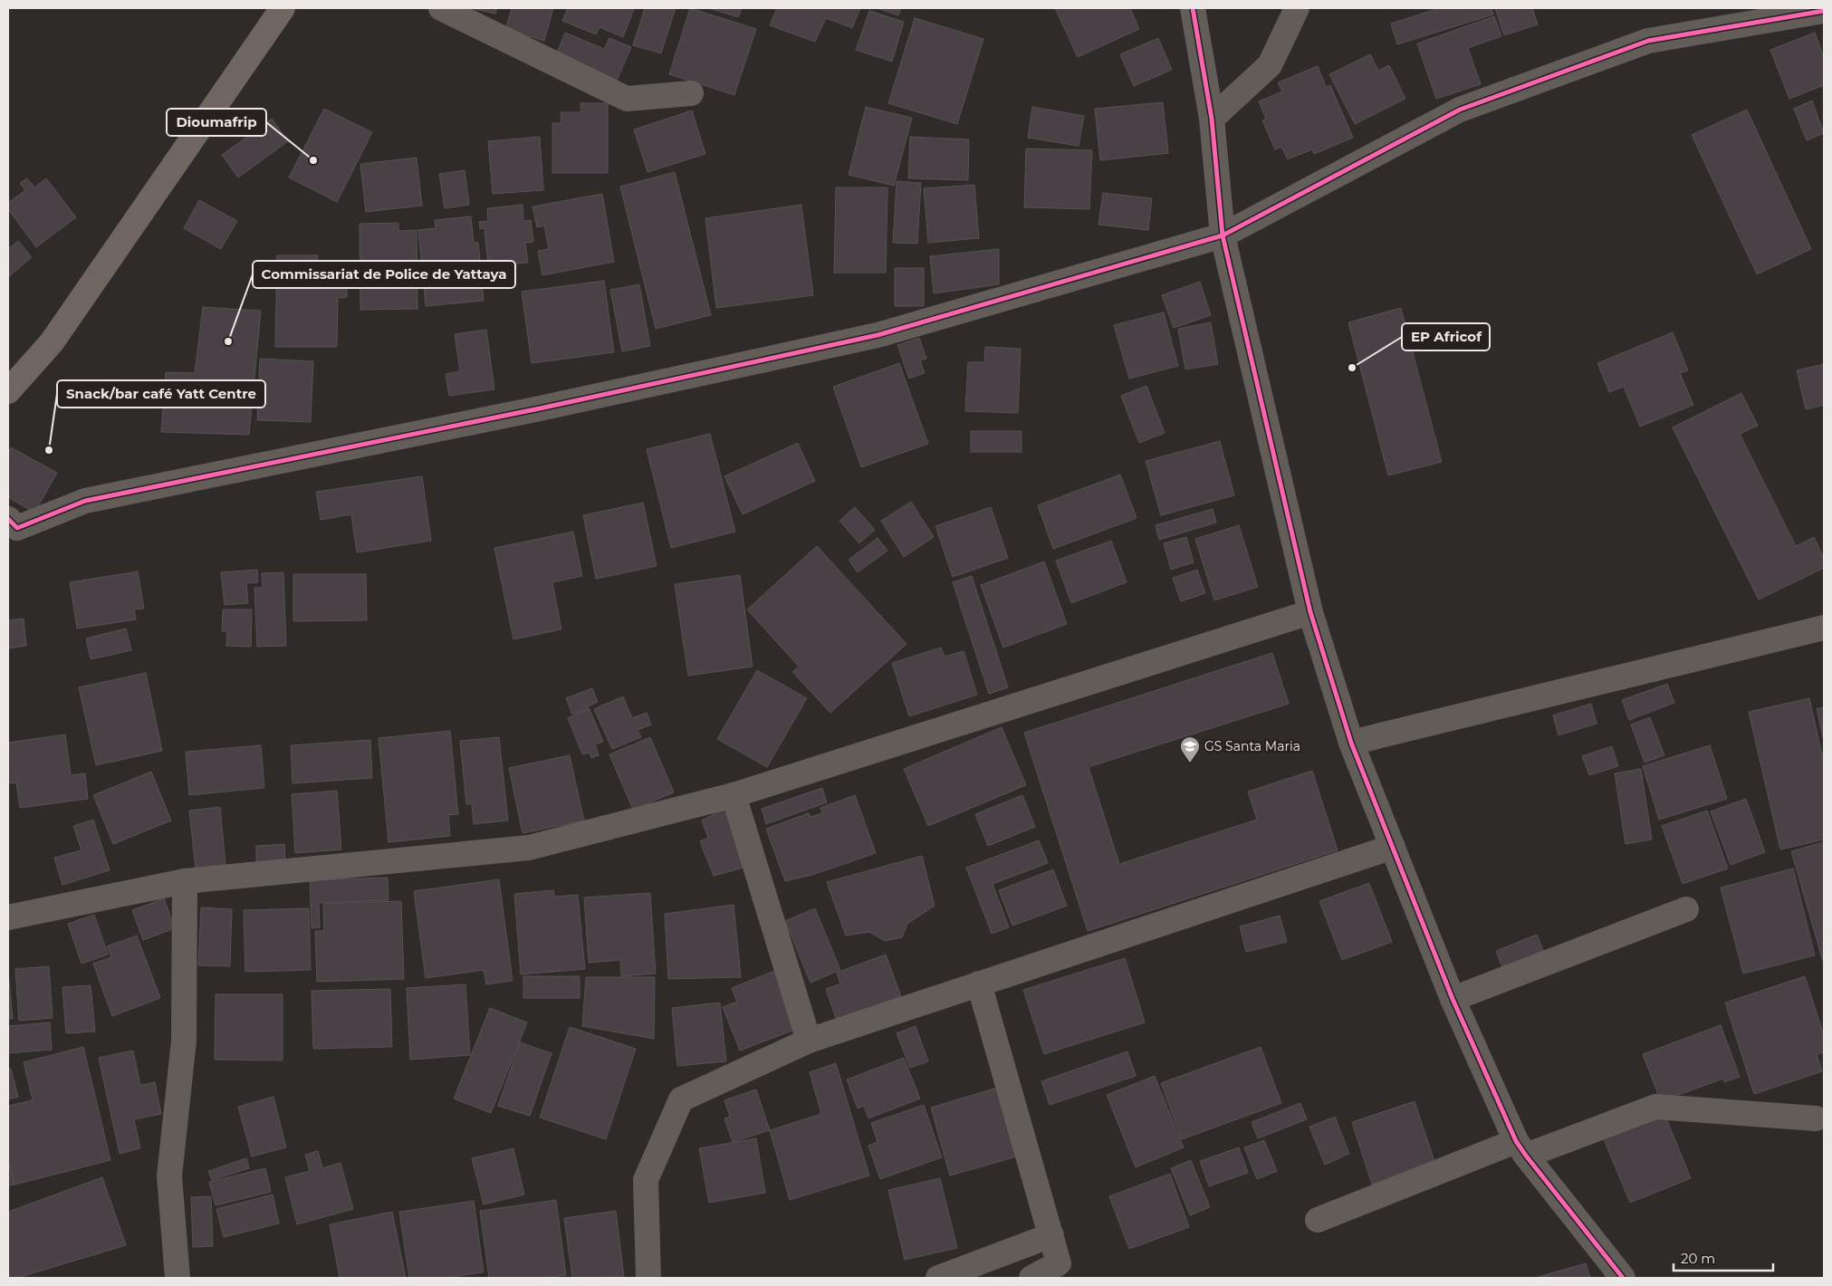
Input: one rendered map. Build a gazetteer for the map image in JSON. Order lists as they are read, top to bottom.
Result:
{
  "places": {
    "other": [
      "Dioumafrip",
      "Commissariat de Police de Yattaya",
      "EP Africof",
      "Snack/bar café Yatt Centre"
    ],
    "school or university": ["GS Santa Maria"]
  },
  "scale_bar": "20 m"
}
